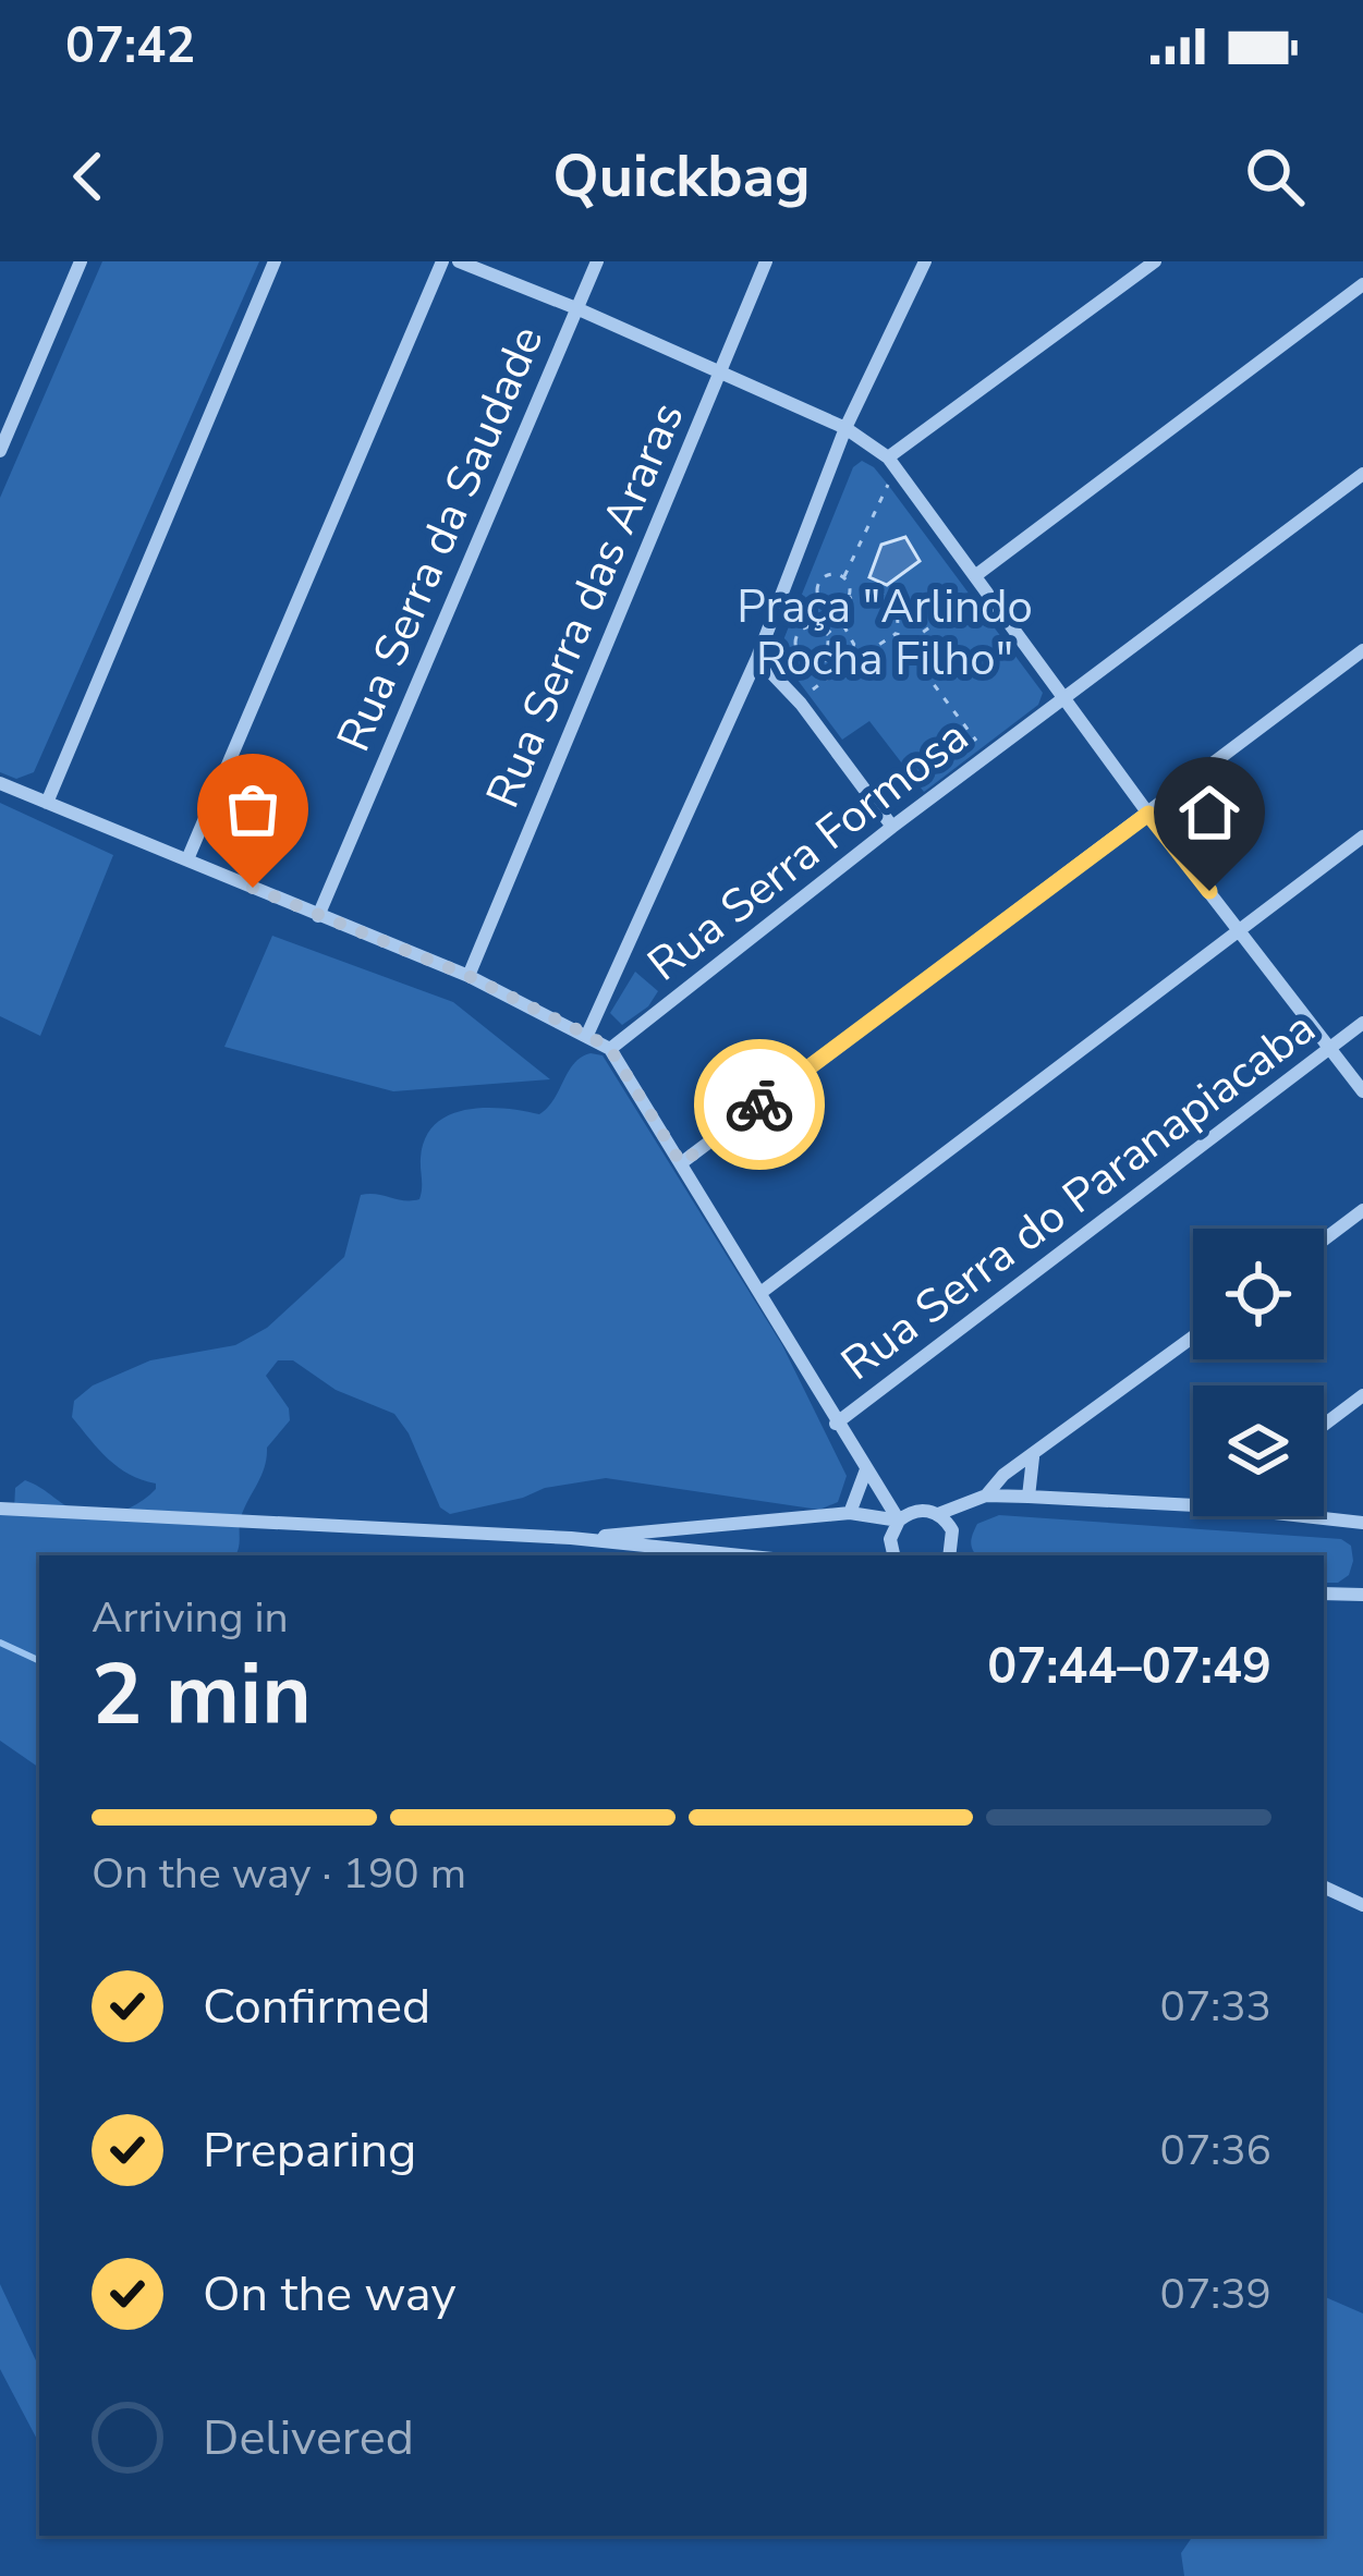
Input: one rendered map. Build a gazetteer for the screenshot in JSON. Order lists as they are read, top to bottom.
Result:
{
  "streets": {
    "street": [
      "Rua Serra da Saudade",
      "Rua Serra das Araras",
      "Rua Serra Formosa",
      "Rua Serra do Paranapiacaba"
    ]
  },
  "parks": ["Praça \"Arlindo Rocha Filho\""],
  "page": {
    "status": "07:42",
    "header": "Quickbag",
    "heading": ["2 min", "Arriving in", "07:44–07:49"],
    "bar": "On the way · 190 m",
    "list": [
      ["Confirmed", "07:33"],
      ["Preparing", "07:36"],
      ["On the way", "07:39"],
      "Delivered"
    ]
  }
}
